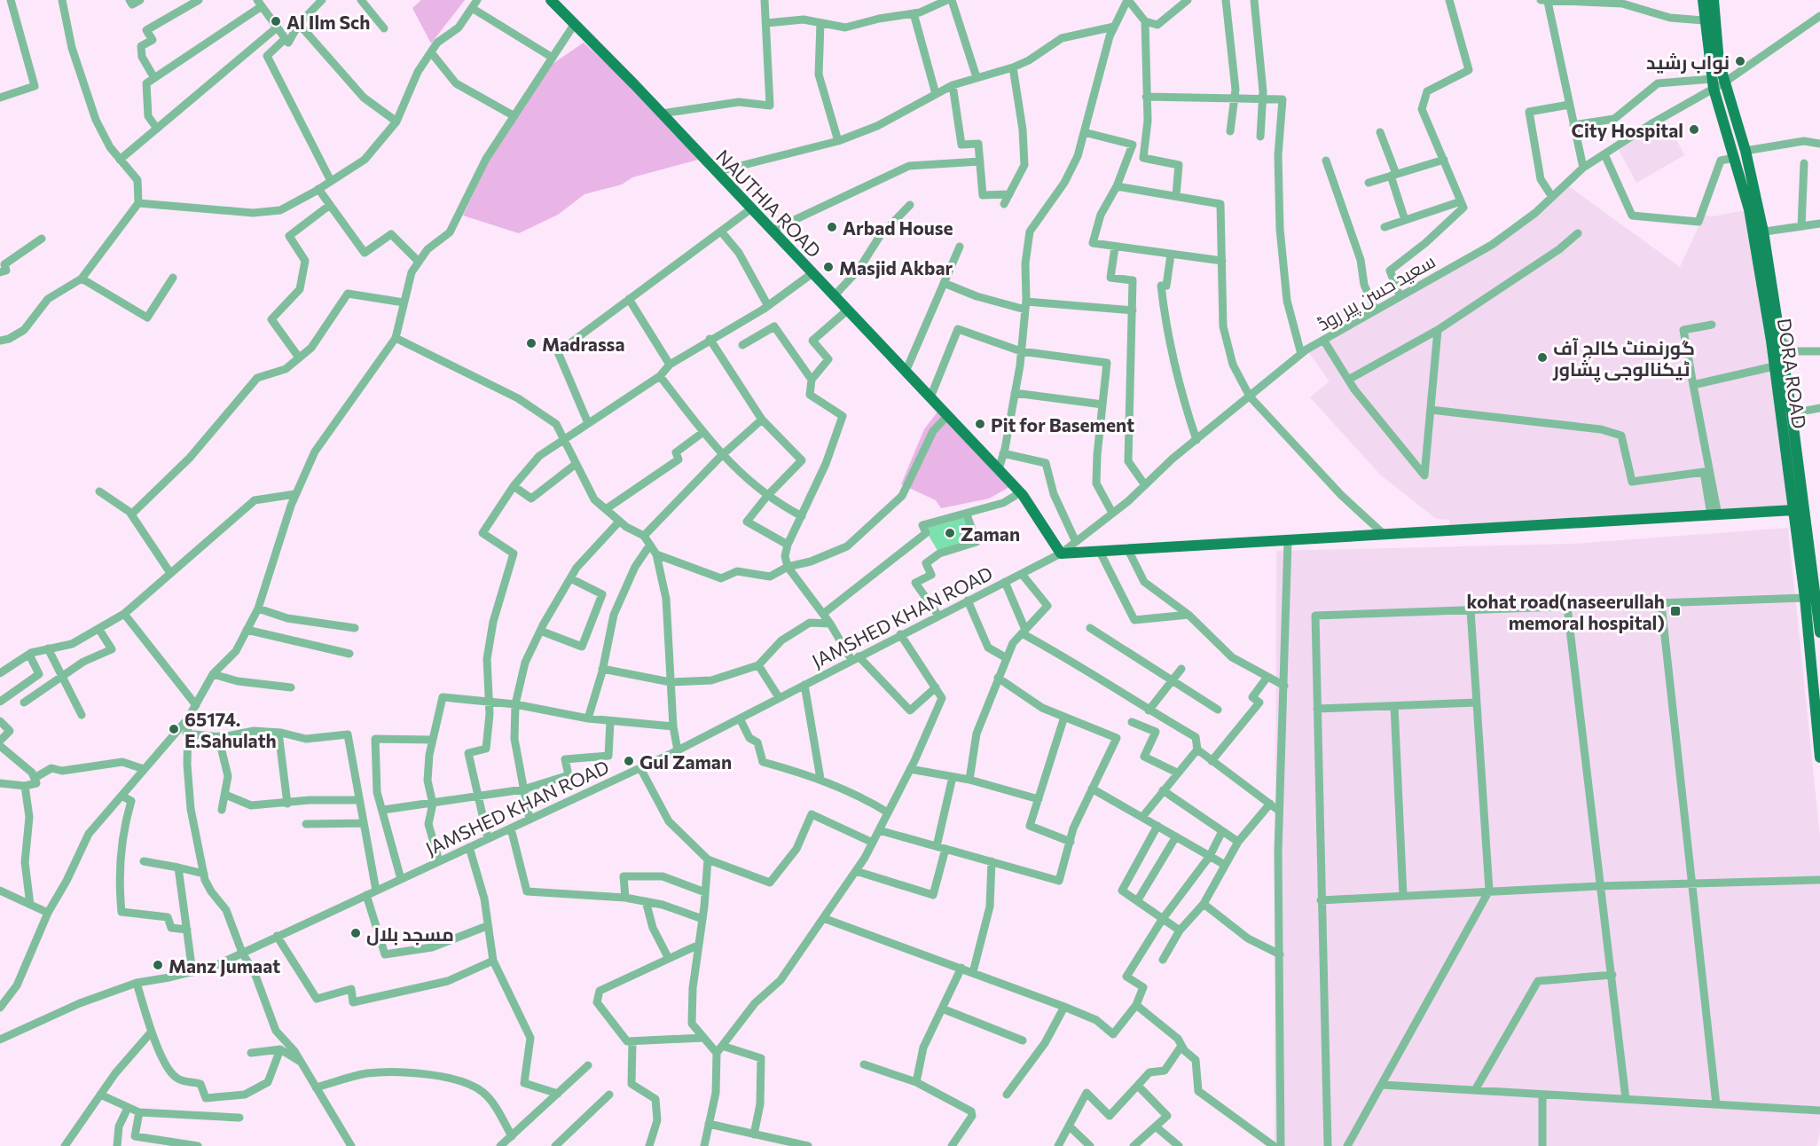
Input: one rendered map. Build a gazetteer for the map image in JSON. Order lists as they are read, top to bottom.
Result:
{
  "streets": {
    "main road": ["NAUTHIA ROAD", "DORA ROAD"],
    "street": ["سعید حسن پیر روڈ", "JAMSHED KHAN ROAD"]
  },
  "crossings": [
    ["NAUTHIA ROAD", "سعید حسن پیر روڈ"],
    ["NAUTHIA ROAD", "JAMSHED KHAN ROAD"],
    ["سعید حسن پیر روڈ", "DORA ROAD"],
    ["سعید حسن پیر روڈ", "JAMSHED KHAN ROAD"]
  ],
  "places": {
    "other": [
      "Al Ilm Sch",
      "نواب رشید",
      "City Hospital",
      "Arbad House",
      "Masjid Akbar",
      "Madrassa",
      "گورنمنٹ کالج آف ٹیکنالوجی پشاور",
      "Pit for Basement",
      "Zaman",
      "65174. E.Sahulath",
      "Gul Zaman",
      "مسجد بلال",
      "Manz Jumaat"
    ],
    "transit": ["kohat road(naseerullah memoral hospital)"]
  }
}
